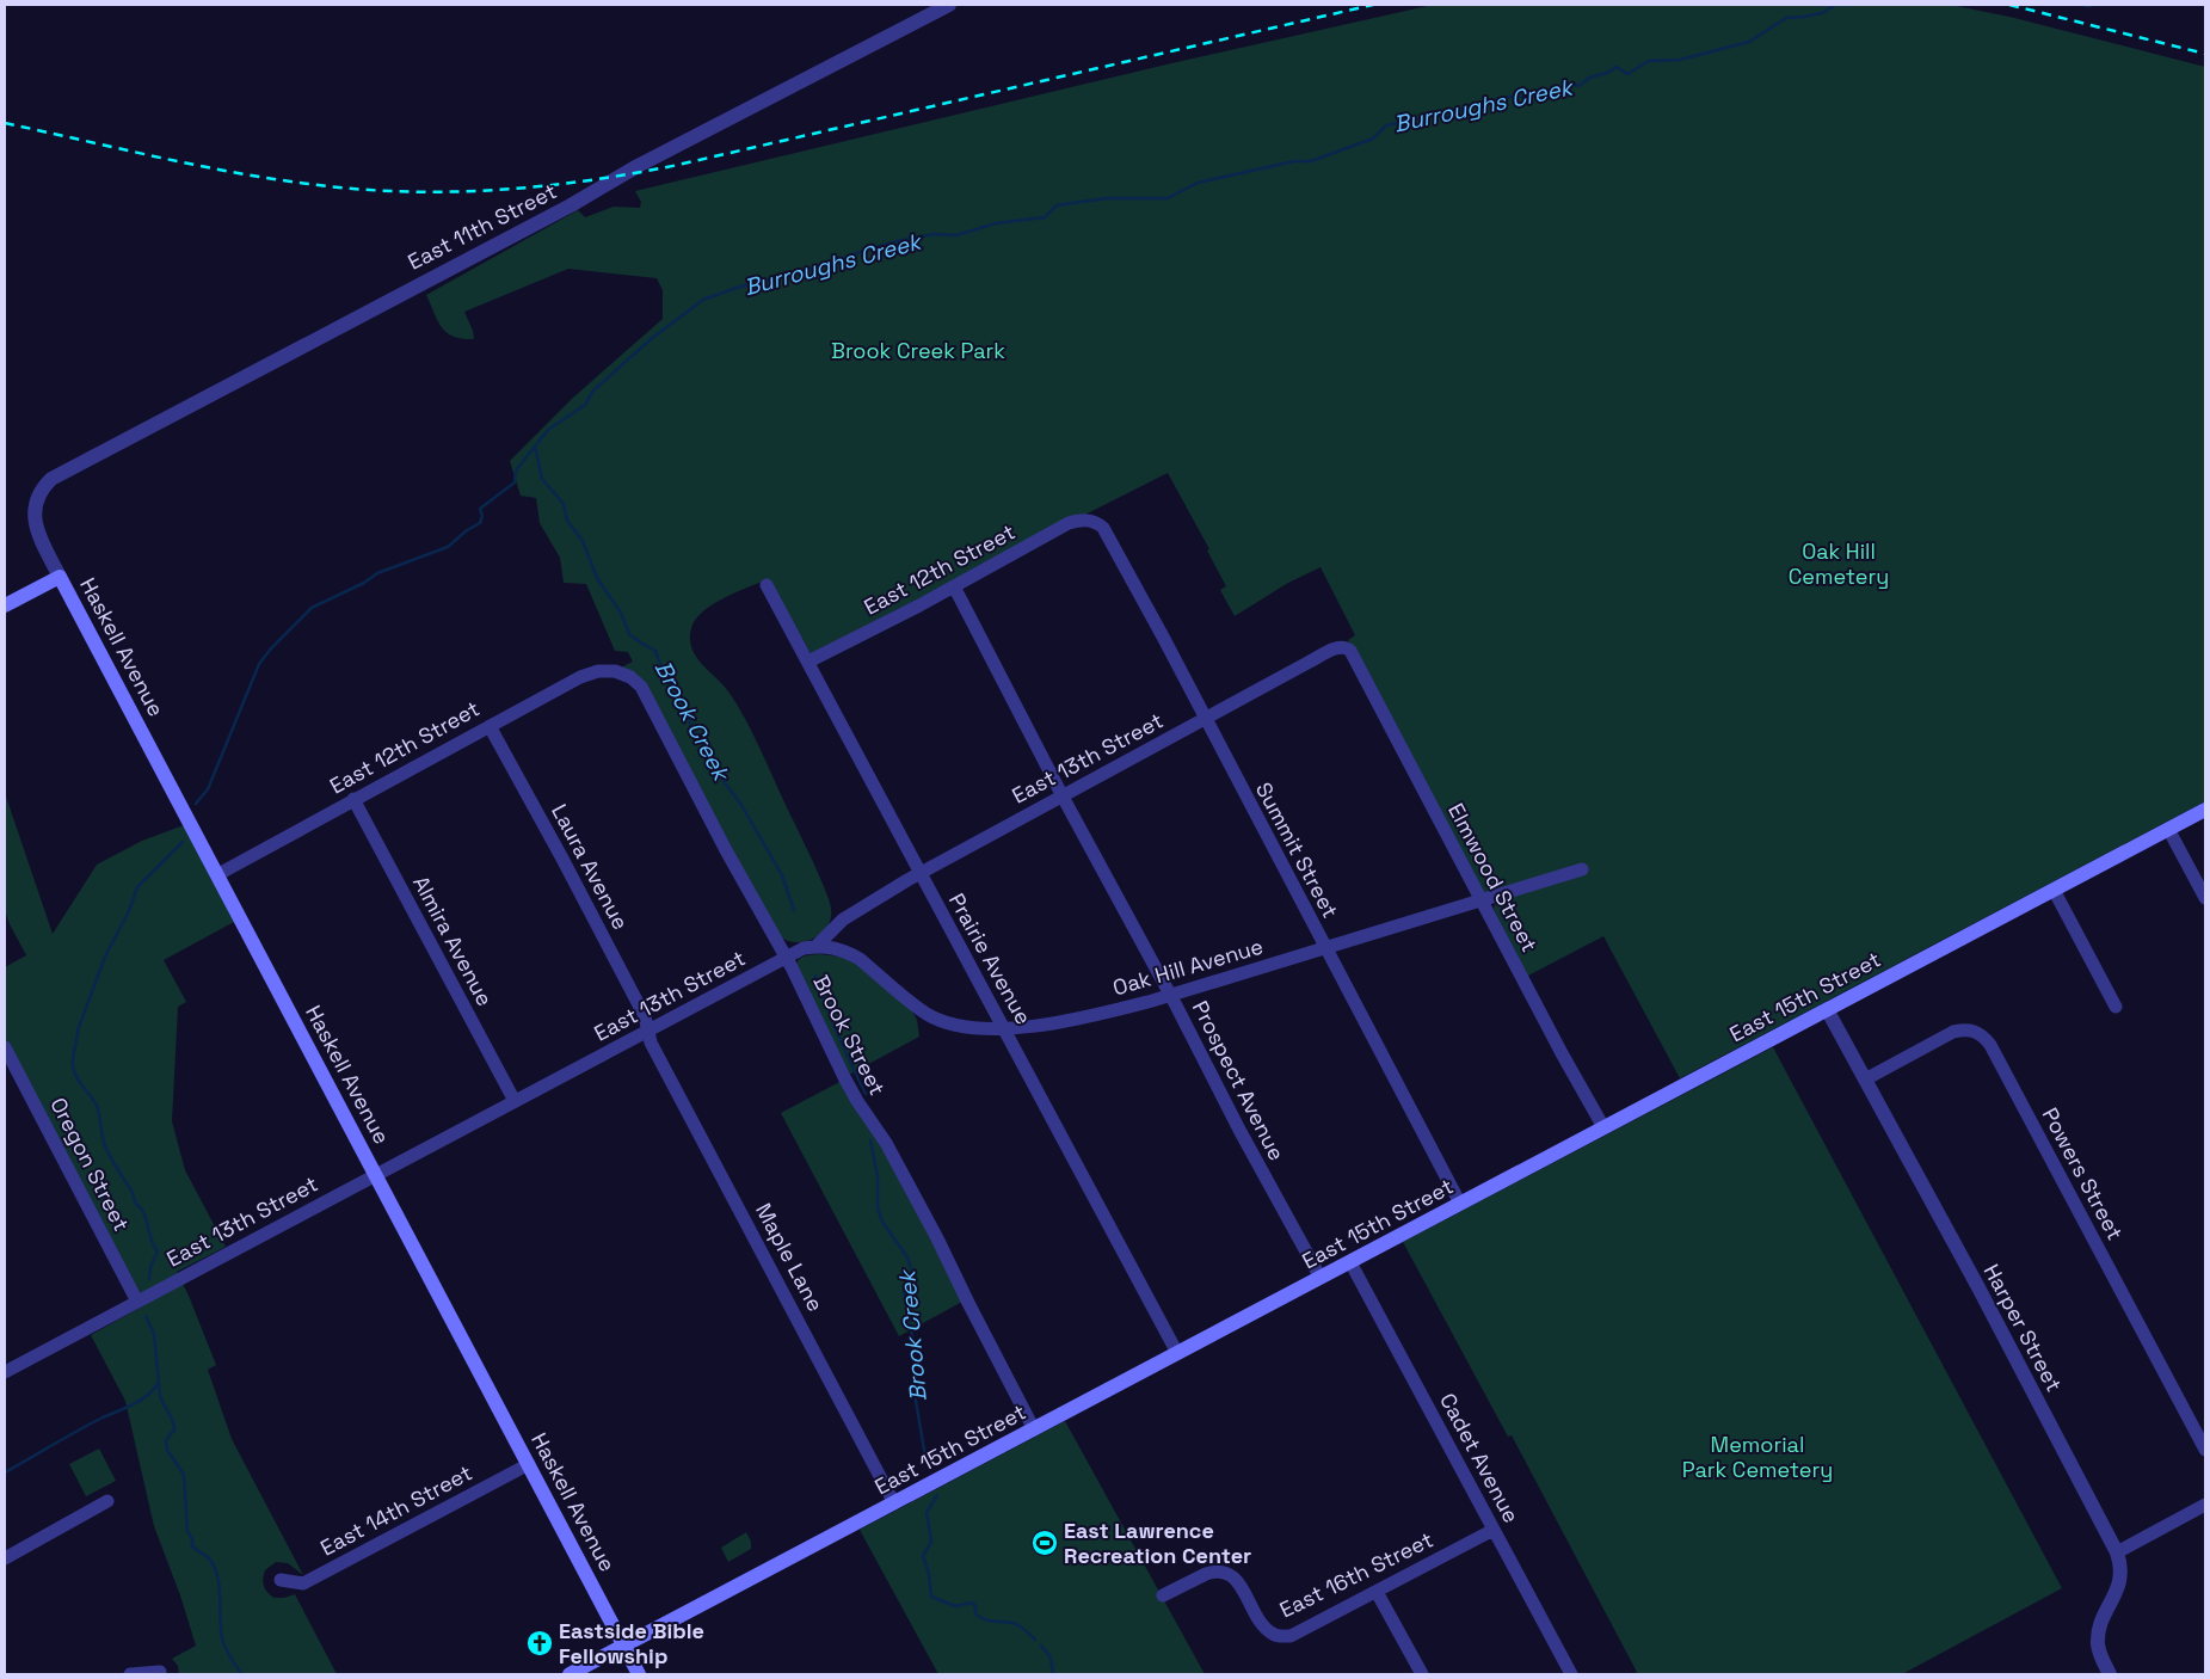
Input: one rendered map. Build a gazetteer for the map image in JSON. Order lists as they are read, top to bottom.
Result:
{
  "streets": {
    "main road": ["Haskell Avenue", "East 15th Street"],
    "street": [
      "East 11th Street",
      "East 12th Street",
      "East 13th Street",
      "Summit Street",
      "Laura Avenue",
      "Elmwood Street",
      "Almira Avenue",
      "Prairie Avenue",
      "Oak Hill Avenue",
      "Brook Street",
      "Prospect Avenue",
      "Oregon Street",
      "Powers Street",
      "Maple Lane",
      "Harper Street",
      "Cadet Avenue",
      "East 14th Street",
      "East 16th Street"
    ]
  },
  "crossings": [
    ["East 11th Street", "Haskell Avenue"],
    ["East 12th Street", "Haskell Avenue"],
    ["East 12th Street", "Summit Street"],
    ["East 12th Street", "Laura Avenue"],
    ["East 12th Street", "Almira Avenue"],
    ["East 12th Street", "Prairie Avenue"],
    ["East 12th Street", "Brook Street"],
    ["East 12th Street", "Prospect Avenue"],
    ["Haskell Avenue", "East 13th Street"],
    ["Haskell Avenue", "East 15th Street"],
    ["Haskell Avenue", "East 14th Street"],
    ["East 13th Street", "Summit Street"],
    ["East 13th Street", "Laura Avenue"],
    ["East 13th Street", "Elmwood Street"],
    ["East 13th Street", "Almira Avenue"],
    ["East 13th Street", "Prairie Avenue"],
    ["East 13th Street", "Oak Hill Avenue"],
    ["East 13th Street", "Brook Street"],
    ["East 13th Street", "Prospect Avenue"],
    ["East 13th Street", "Oregon Street"],
    ["East 13th Street", "Maple Lane"],
    ["Summit Street", "Oak Hill Avenue"],
    ["Summit Street", "East 15th Street"],
    ["Laura Avenue", "Maple Lane"],
    ["Elmwood Street", "Oak Hill Avenue"],
    ["Elmwood Street", "East 15th Street"],
    ["Prairie Avenue", "Oak Hill Avenue"],
    ["Prairie Avenue", "East 15th Street"],
    ["Oak Hill Avenue", "Prospect Avenue"],
    ["East 15th Street", "Brook Street"],
    ["East 15th Street", "Prospect Avenue"],
    ["East 15th Street", "Maple Lane"],
    ["East 15th Street", "Harper Street"],
    ["East 15th Street", "Cadet Avenue"],
    ["Powers Street", "Harper Street"],
    ["Cadet Avenue", "East 16th Street"]
  ],
  "water": ["Burroughs Creek", "Brook Creek"],
  "parks": ["Brook Creek Park", "Oak Hill Cemetery", "Memorial Park Cemetery"],
  "places": {
    "sports": ["East Lawrence Recreation Center"],
    "church": ["Eastside Bible Fellowship"]
  }
}
